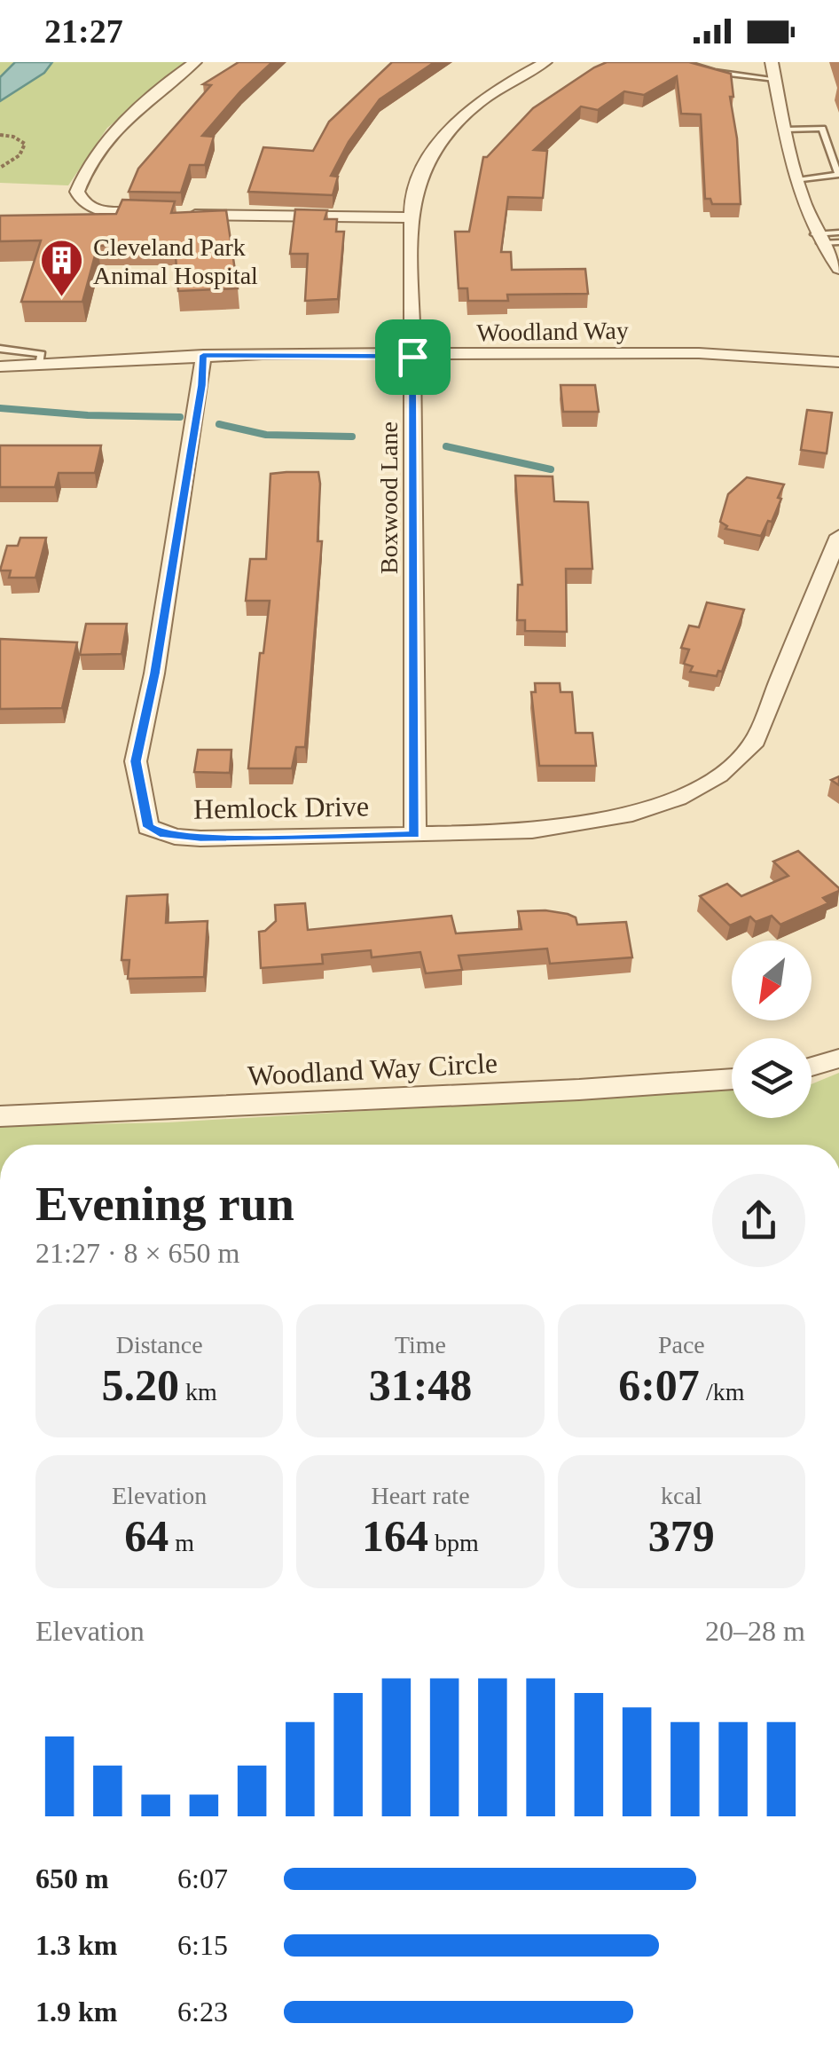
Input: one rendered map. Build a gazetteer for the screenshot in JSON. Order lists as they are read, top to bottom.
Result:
{
  "streets": {
    "street": [
      "Woodland Way",
      "Boxwood Lane",
      "Hemlock Drive",
      "Woodland Way Circle"
    ]
  },
  "crossings": [
    ["Woodland Way", "Boxwood Lane"],
    ["Woodland Way", "Hemlock Drive"],
    ["Boxwood Lane", "Hemlock Drive"]
  ],
  "places": {
    "building": ["Cleveland Park Animal Hospital"]
  },
  "north": "bottom left",
  "page": {
    "status": "21:27",
    "heading": ["Evening run", "21:27 · 8 × 650 m"],
    "stats": [
      ["Distance", "5.20 km"],
      ["Time", "31:48"],
      ["Pace", "6:07 /km"],
      ["Elevation", "64 m"],
      ["Heart rate", "164 bpm"],
      ["kcal", "379"]
    ],
    "chart": ["Elevation", "20–28 m"],
    "list": [
      {
        "name": "650 m",
        "note": "6:07"
      },
      {
        "name": "1.3 km",
        "note": "6:15"
      },
      {
        "name": "1.9 km",
        "note": "6:23"
      }
    ]
  }
}
